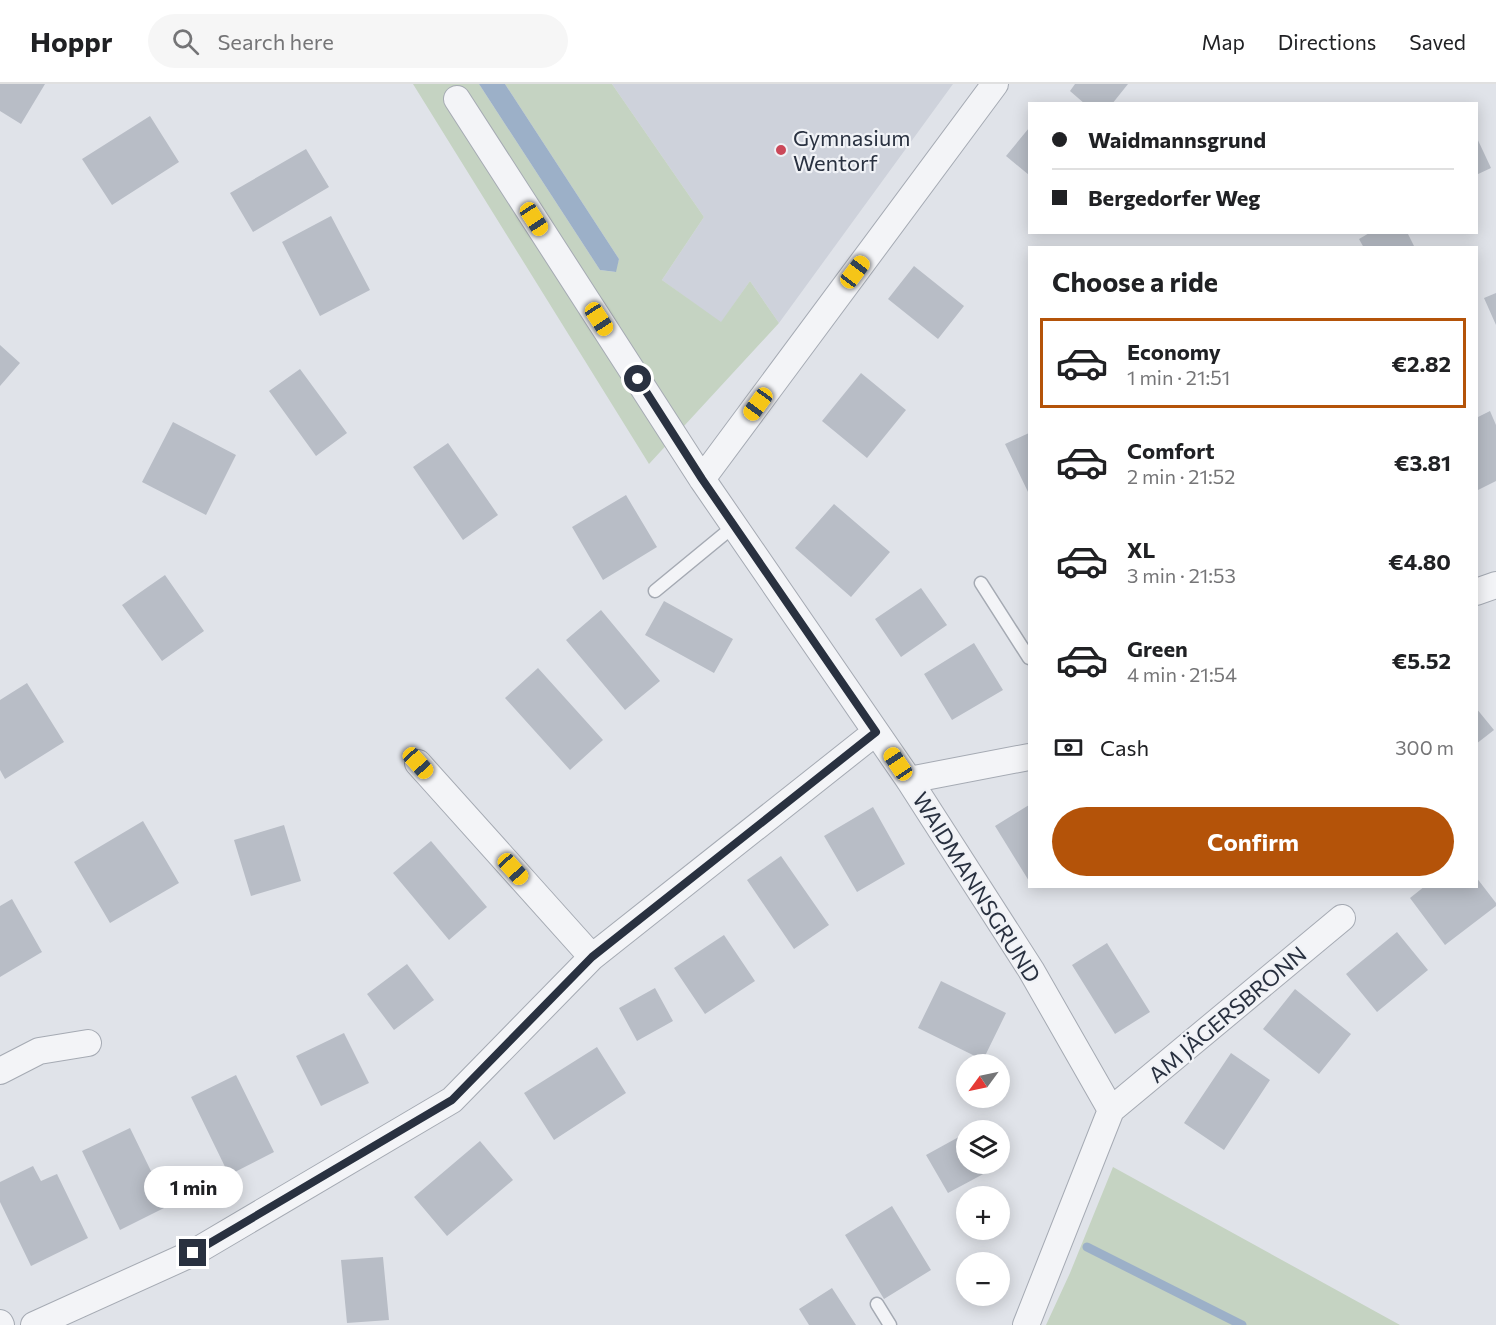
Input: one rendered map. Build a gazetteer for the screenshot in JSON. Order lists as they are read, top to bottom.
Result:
{
  "streets": {
    "street": ["WAIDMANNSGRUND", "AM JÄGERSBRONN"]
  },
  "crossings": [
    ["WAIDMANNSGRUND", "AM JÄGERSBRONN"]
  ],
  "places": ["Gymnasium Wentorf"],
  "north": "bottom left",
  "page": {
    "header": "Hoppr",
    "search": "Search here",
    "nav": ["Map", "Directions", "Saved"],
    "banner": ["Waidmannsgrund", "Bergedorfer Weg"],
    "heading": "Choose a ride",
    "list": [
      {
        "name": "Economy",
        "note": "1 min · 21:51",
        "value": "€2.82"
      },
      {
        "name": "Comfort",
        "note": "2 min · 21:52",
        "value": "€3.81"
      },
      {
        "name": "XL",
        "note": "3 min · 21:53",
        "value": "€4.80"
      },
      {
        "name": "Green",
        "note": "4 min · 21:54",
        "value": "€5.52"
      }
    ],
    "pay": ["Cash", "300 m"],
    "buttons": "Confirm",
    "map_buttons": ["+", "−"],
    "bubble": "1 min"
  }
}
